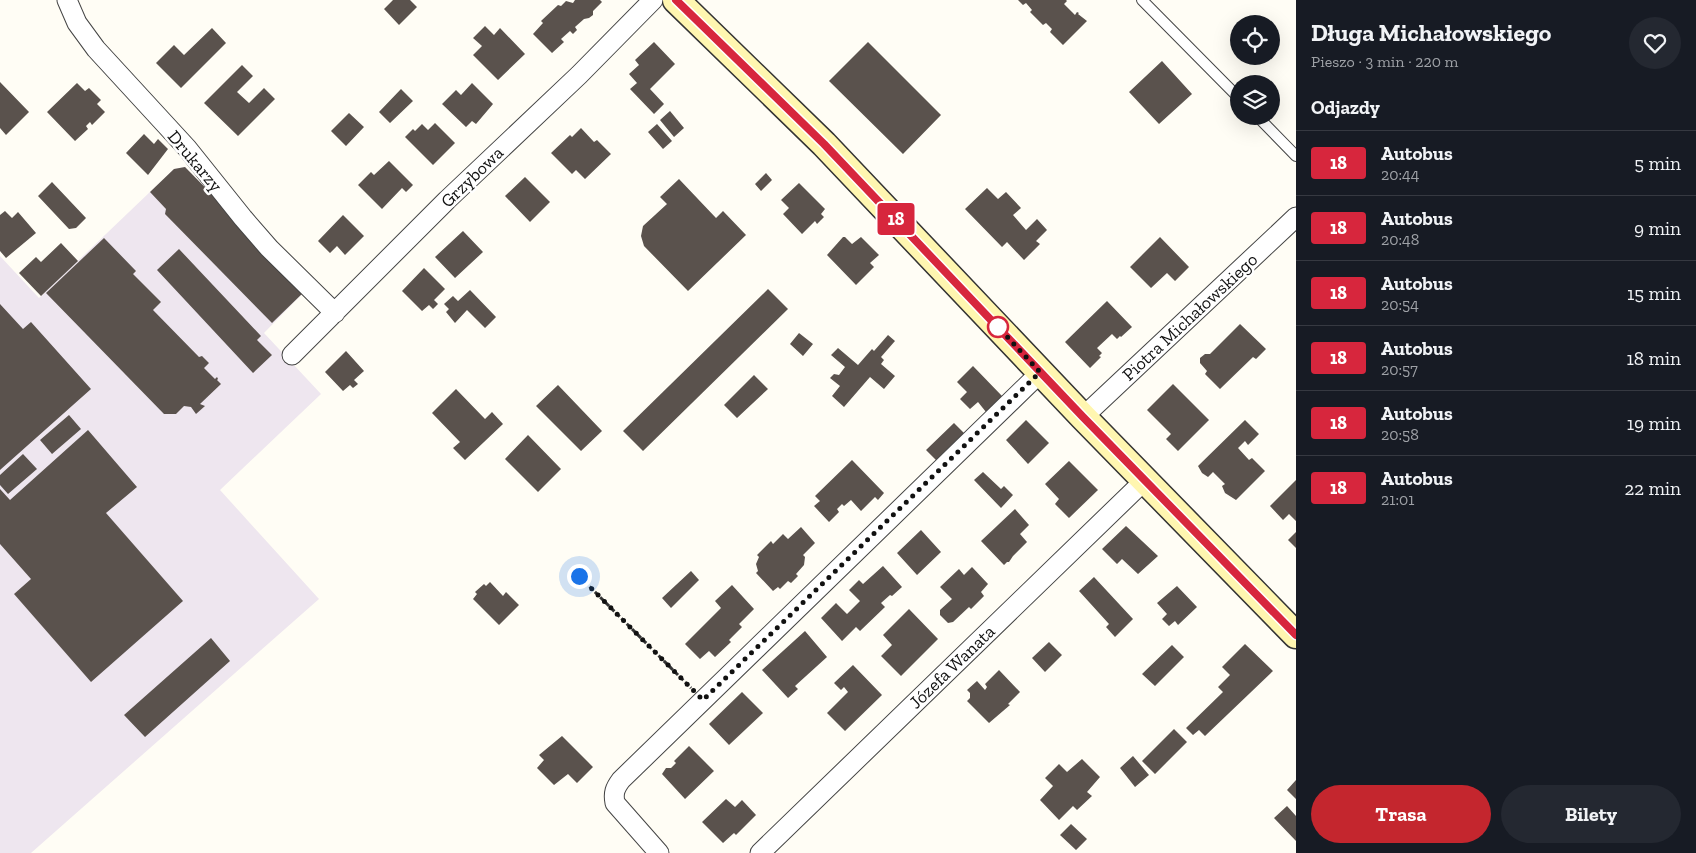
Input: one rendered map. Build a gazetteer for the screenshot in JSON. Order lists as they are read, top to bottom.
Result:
{
  "streets": {
    "street": [
      "Drukarzy",
      "Grzybowa",
      "Piotra Michałowskiego",
      "Józefa Wanata"
    ]
  },
  "crossings": [
    ["Drukarzy", "Grzybowa"]
  ],
  "lines": ["bus line 18"],
  "page": {
    "on_map": "18",
    "heading": [
      ["Długa Michałowskiego", "Pieszo · 3 min · 220 m"],
      "Odjazdy"
    ],
    "list": [
      {
        "mark": "18",
        "name": "Autobus",
        "note": "20:44",
        "value": "5 min"
      },
      {
        "mark": "18",
        "name": "Autobus",
        "note": "20:48",
        "value": "9 min"
      },
      {
        "mark": "18",
        "name": "Autobus",
        "note": "20:54",
        "value": "15 min"
      },
      {
        "mark": "18",
        "name": "Autobus",
        "note": "20:57",
        "value": "18 min"
      },
      {
        "mark": "18",
        "name": "Autobus",
        "note": "20:58",
        "value": "19 min"
      },
      {
        "mark": "18",
        "name": "Autobus",
        "note": "21:01",
        "value": "22 min"
      }
    ],
    "buttons": ["Trasa", "Bilety"]
  }
}
